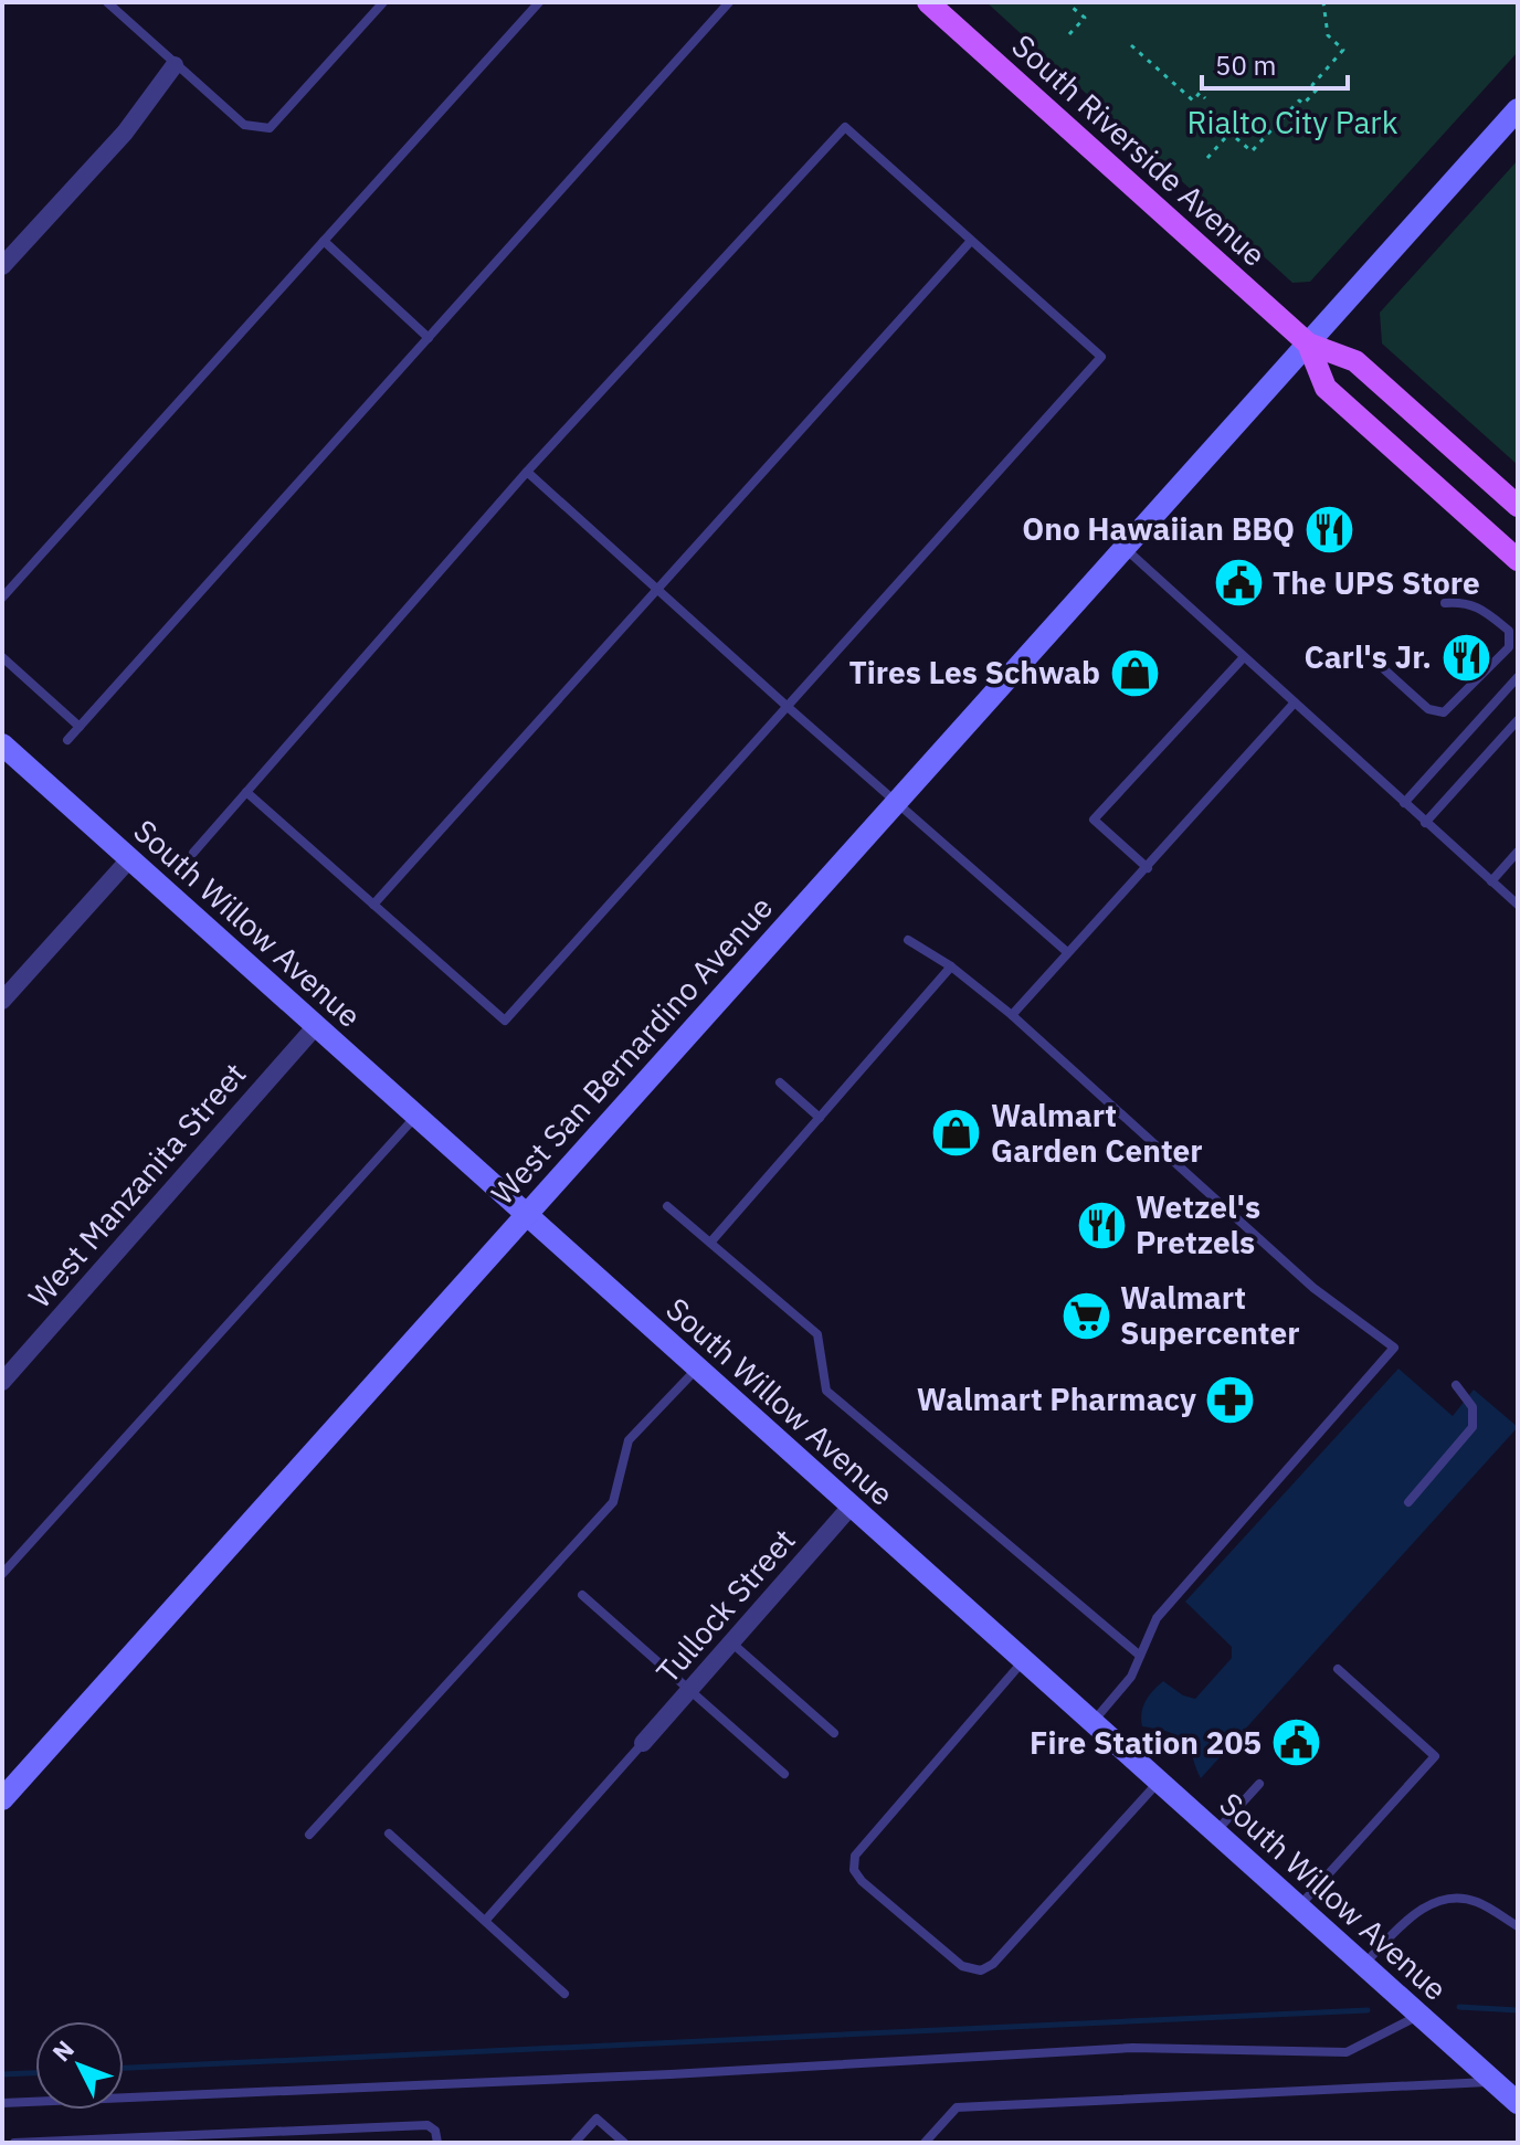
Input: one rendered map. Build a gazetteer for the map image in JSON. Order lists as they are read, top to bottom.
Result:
{
  "streets": {
    "main road": ["South Riverside Avenue", "South Willow Avenue", "West San Bernardino Avenue"],
    "street": ["West Manzanita Street", "Tullock Street"]
  },
  "crossings": [
    ["South Riverside Avenue", "West San Bernardino Avenue"],
    ["South Willow Avenue", "West San Bernardino Avenue"],
    ["South Willow Avenue", "West Manzanita Street"],
    ["South Willow Avenue", "Tullock Street"]
  ],
  "parks": ["Rialto City Park"],
  "places": {
    "restaurant": ["Ono Hawaiian BBQ", "Carl's Jr.", "Wetzel's Pretzels"],
    "public building": ["The UPS Store", "Fire Station 205"],
    "shop": ["Tires Les Schwab", "Walmart Garden Center"],
    "supermarket": ["Walmart Supercenter"],
    "pharmacy": ["Walmart Pharmacy"]
  },
  "scale_bar": "50 m",
  "north": "top left"
}
